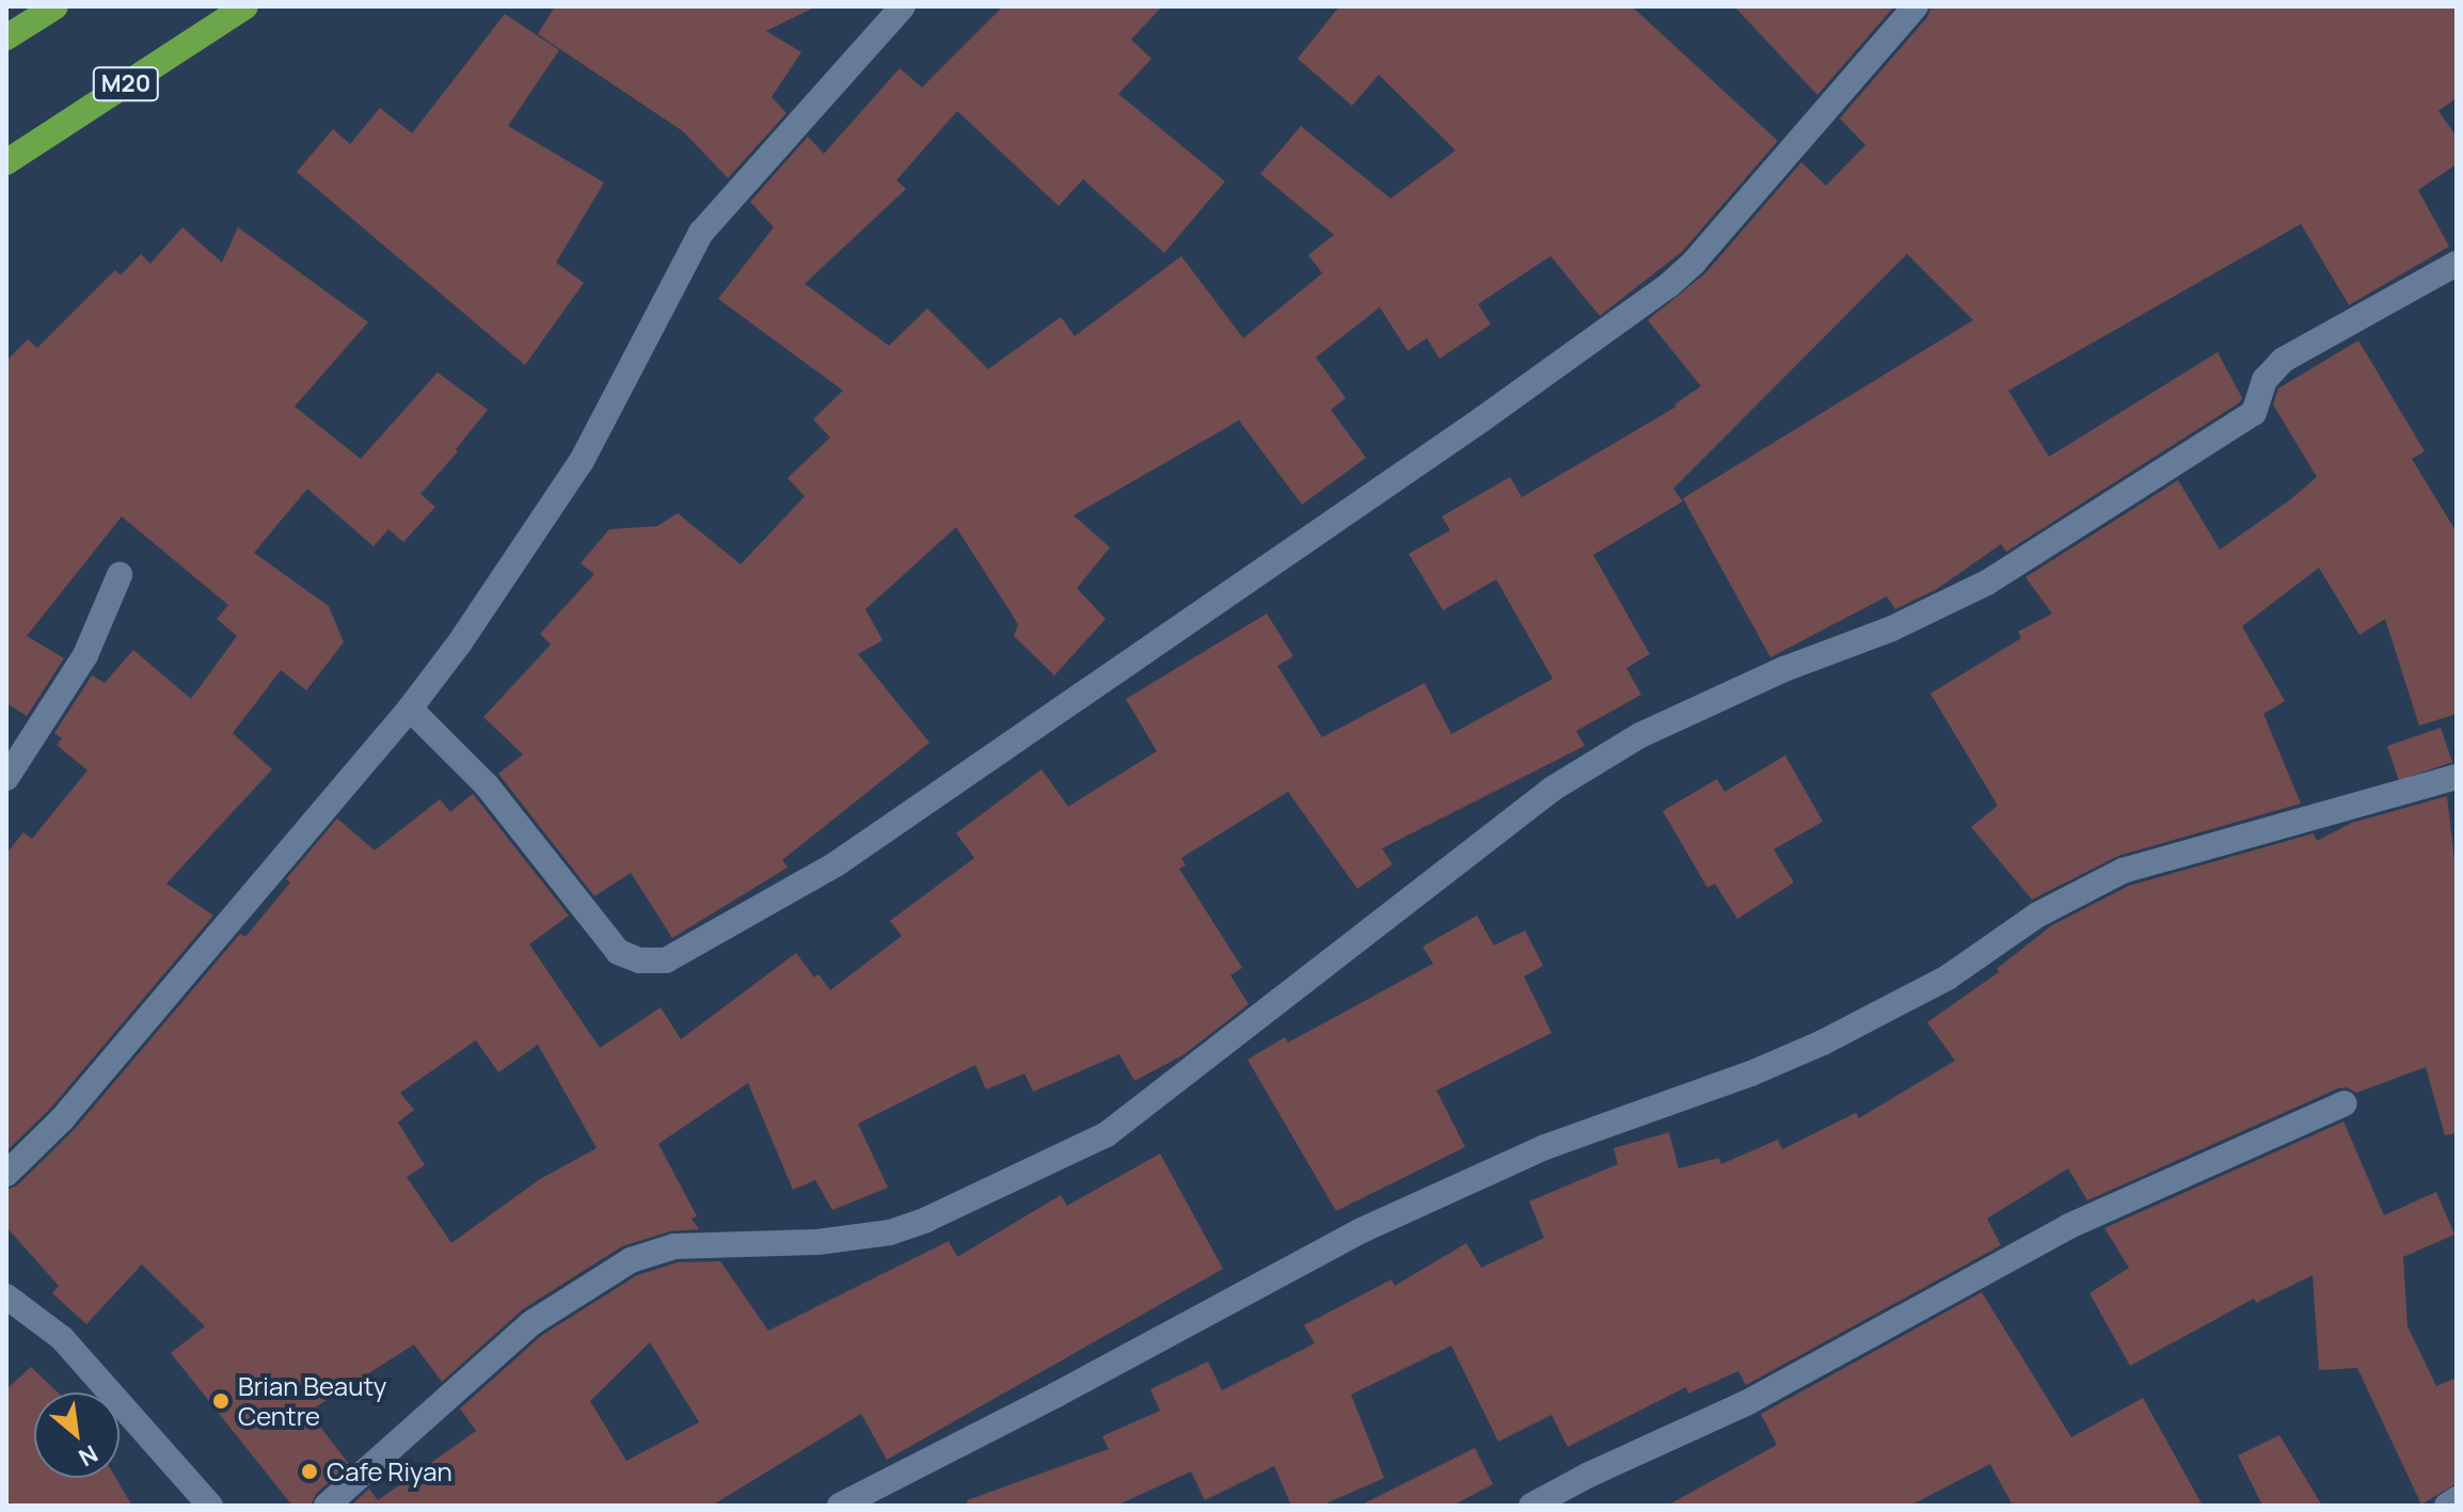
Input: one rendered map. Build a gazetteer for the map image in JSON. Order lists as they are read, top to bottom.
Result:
{
  "streets": {
    "highway": ["M20"]
  },
  "places": ["Brian Beauty Centre", "Cafe Riyan"],
  "north": "bottom right"
}
